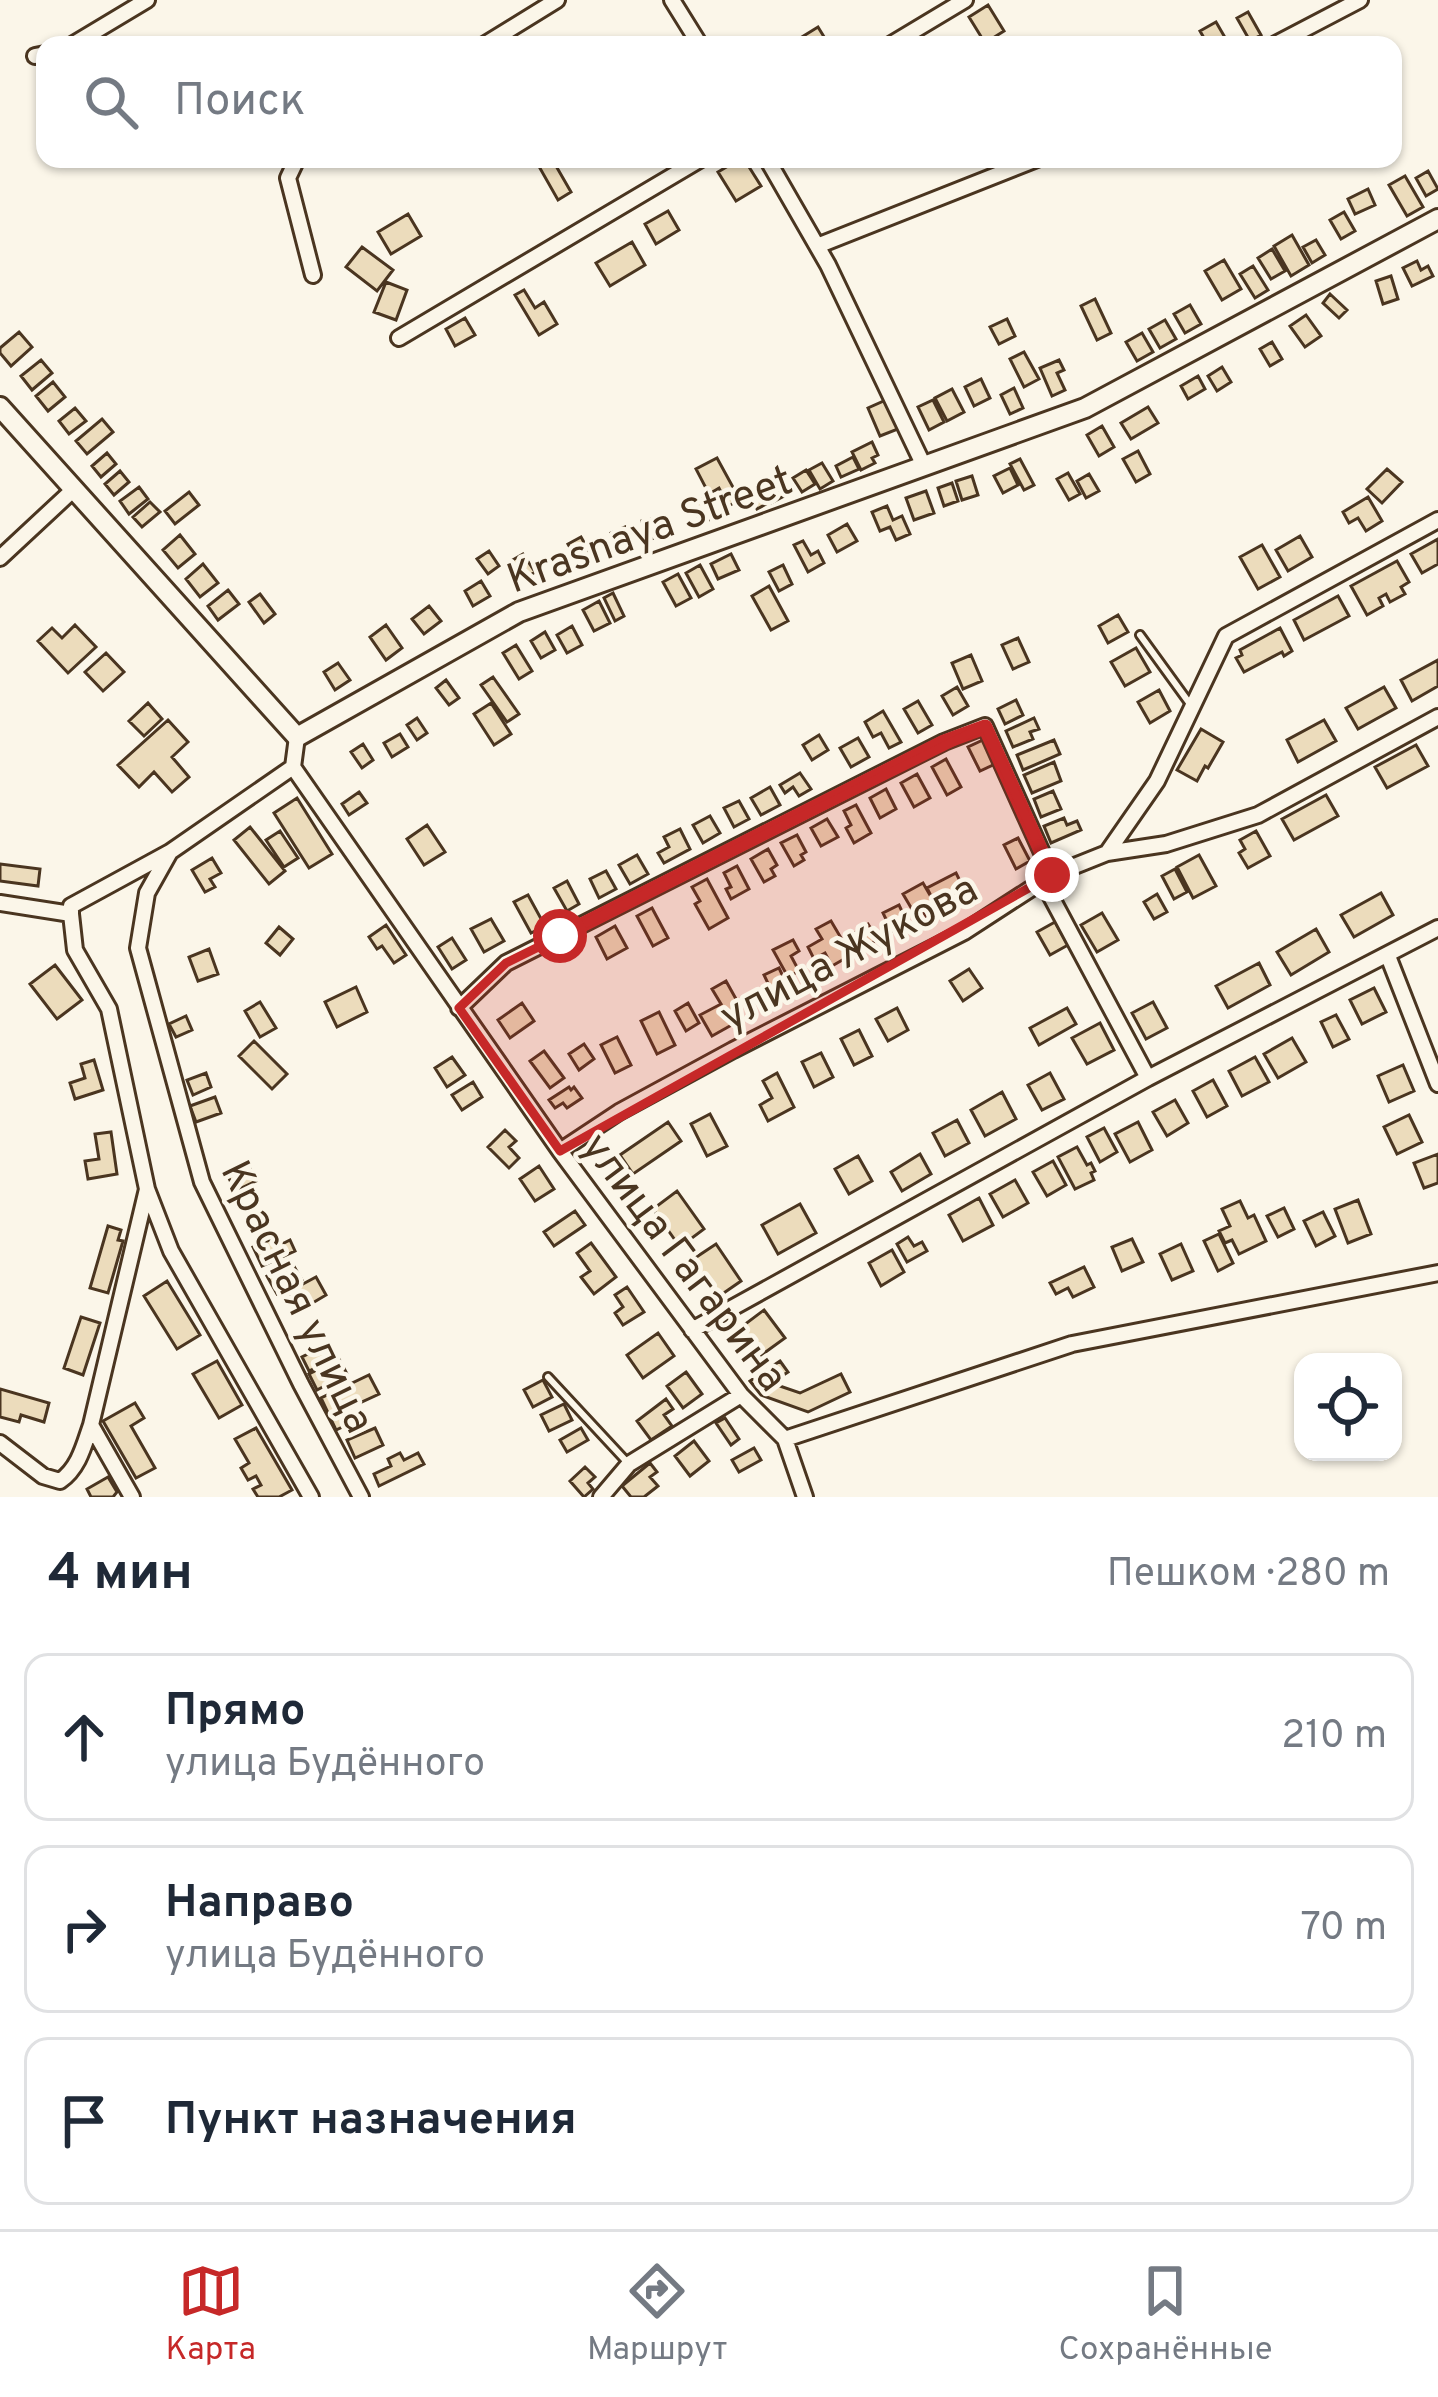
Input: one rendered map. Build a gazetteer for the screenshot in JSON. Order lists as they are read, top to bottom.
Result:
{
  "streets": {
    "main road": ["Krasnaya Street"],
    "street": ["улица Жукова", "улица Гагарина", "Красная улица"]
  },
  "crossings": [
    ["улица Жукова", "улица Гагарина"]
  ],
  "page": {
    "search": "Поиск",
    "heading": ["4 мин", "Пешком · 280 m"],
    "list": [
      ["Прямо", "улица Будённого", "210 m"],
      ["Направо", "улица Будённого", "70 m"],
      "Пункт назначения"
    ],
    "nav": ["Карта", "Маршрут", "Сохранённые"]
  }
}
